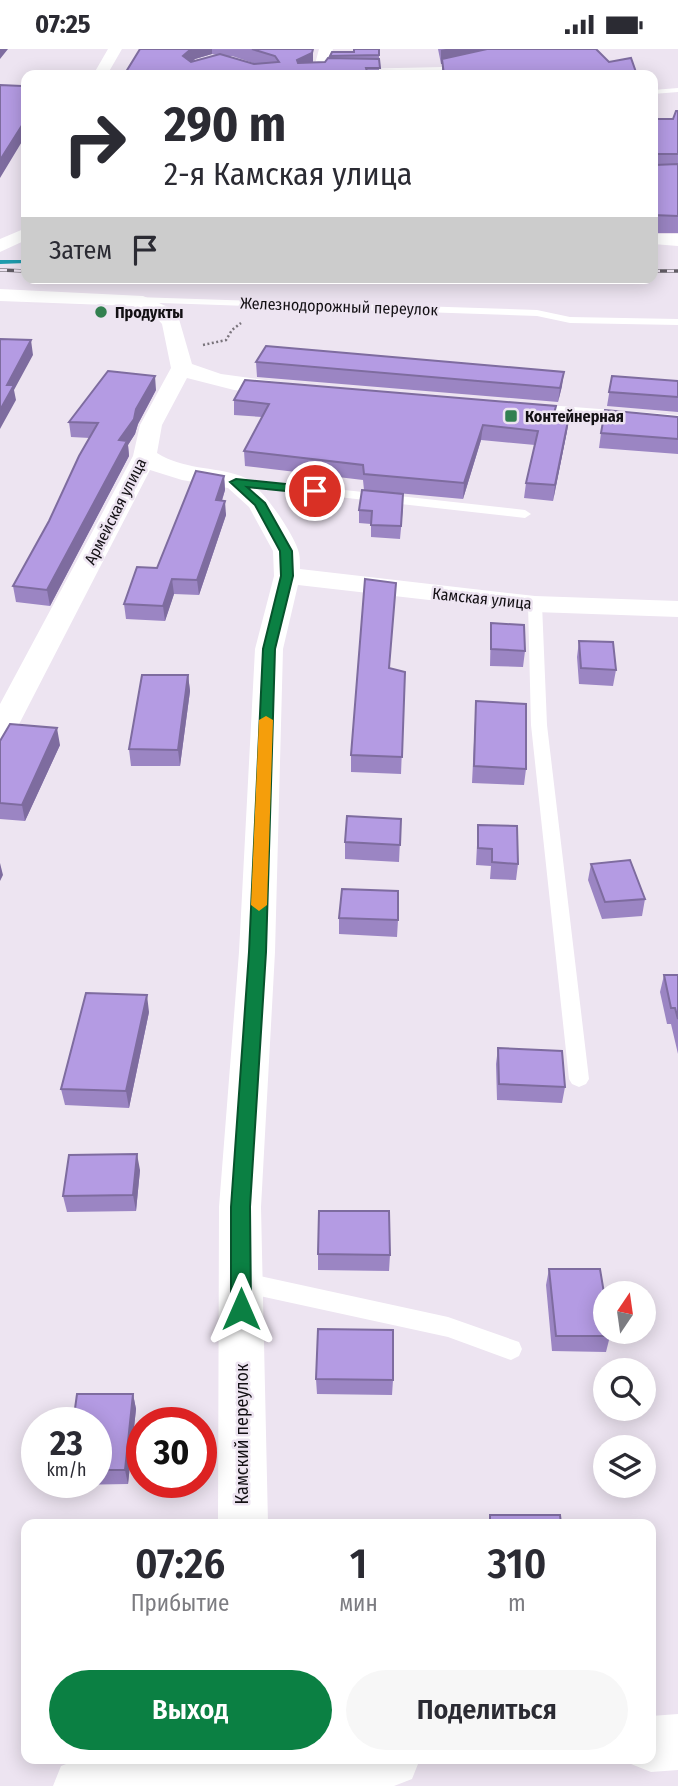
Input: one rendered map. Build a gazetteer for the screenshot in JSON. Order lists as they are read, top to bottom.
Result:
{
  "streets": {
    "street": [
      "Железнодорожный переулок",
      "Армейская улица",
      "Камская улица",
      "Камский переулок"
    ]
  },
  "crossings": [
    ["Камская улица", "Камский переулок"]
  ],
  "places": {
    "other": ["Продукты"],
    "transit": ["Контейнерная"]
  },
  "north": "top",
  "page": {
    "status": "07:25",
    "turn": ["290 m", "2-я Камская улица"],
    "then": "Затем",
    "speed": "23 km/h",
    "limit": "30",
    "eta": [
      "07:26",
      "Прибытие",
      "1",
      "мин",
      "310",
      "m"
    ],
    "buttons": ["Выход", "Поделиться"]
  }
}
